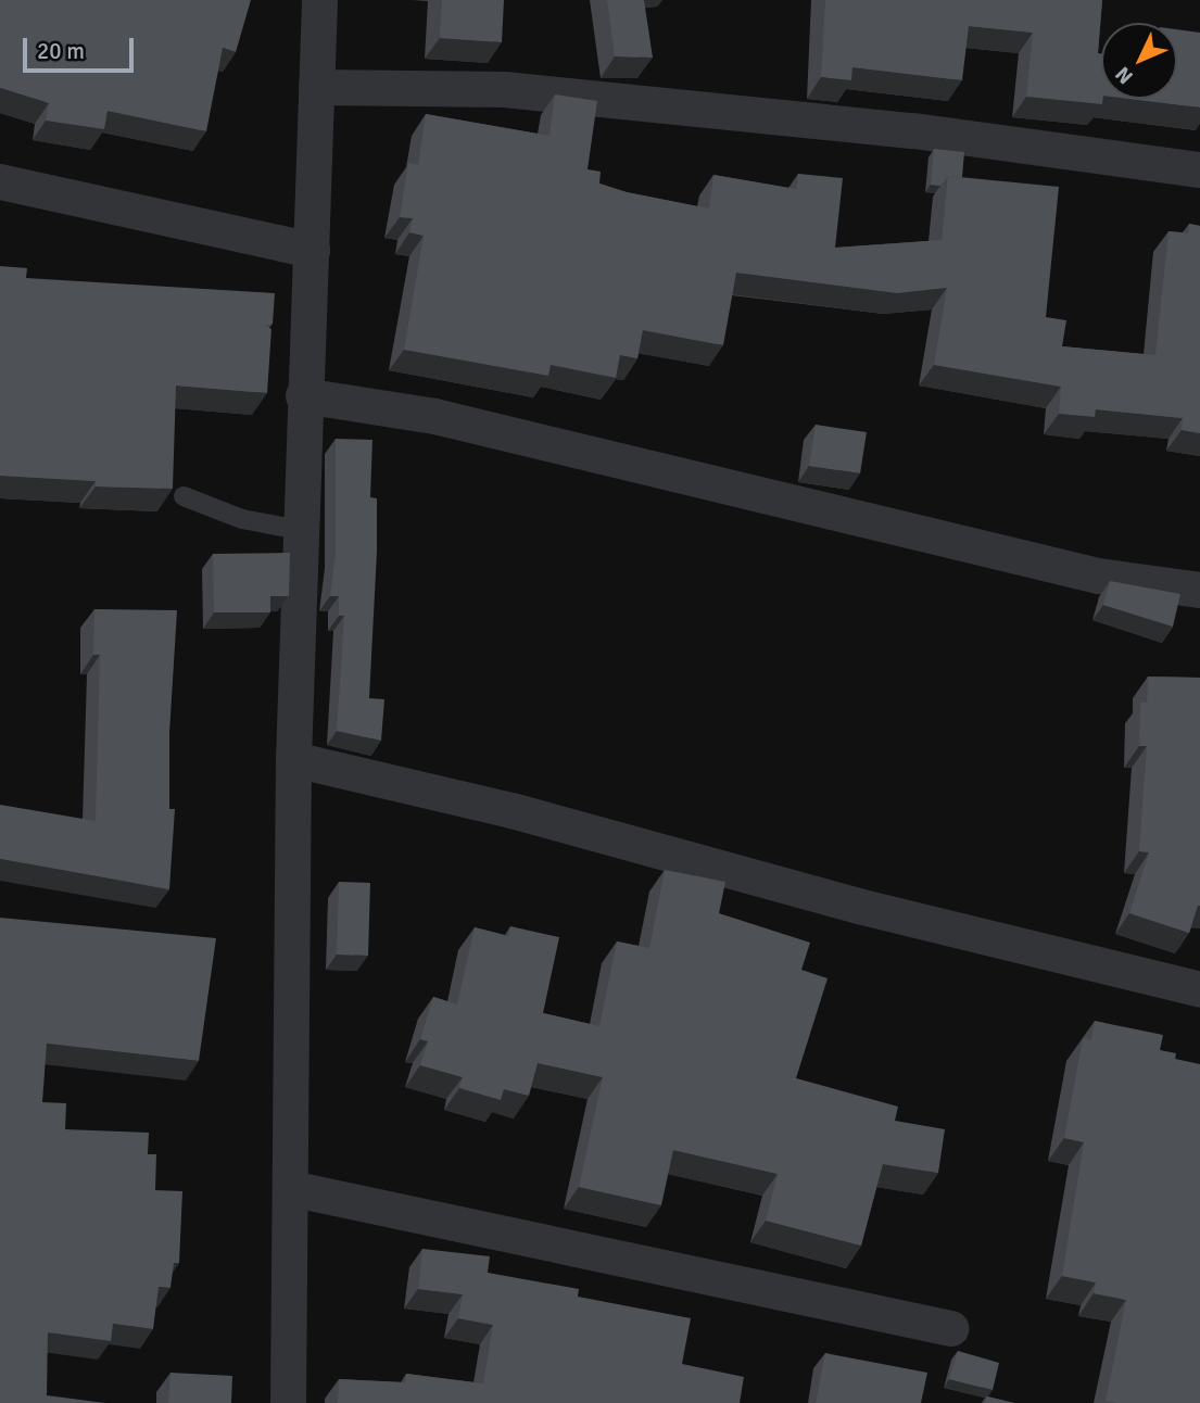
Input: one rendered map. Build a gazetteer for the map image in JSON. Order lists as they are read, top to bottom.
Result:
{
  "scale_bar": "20 m",
  "north": "bottom left"
}
